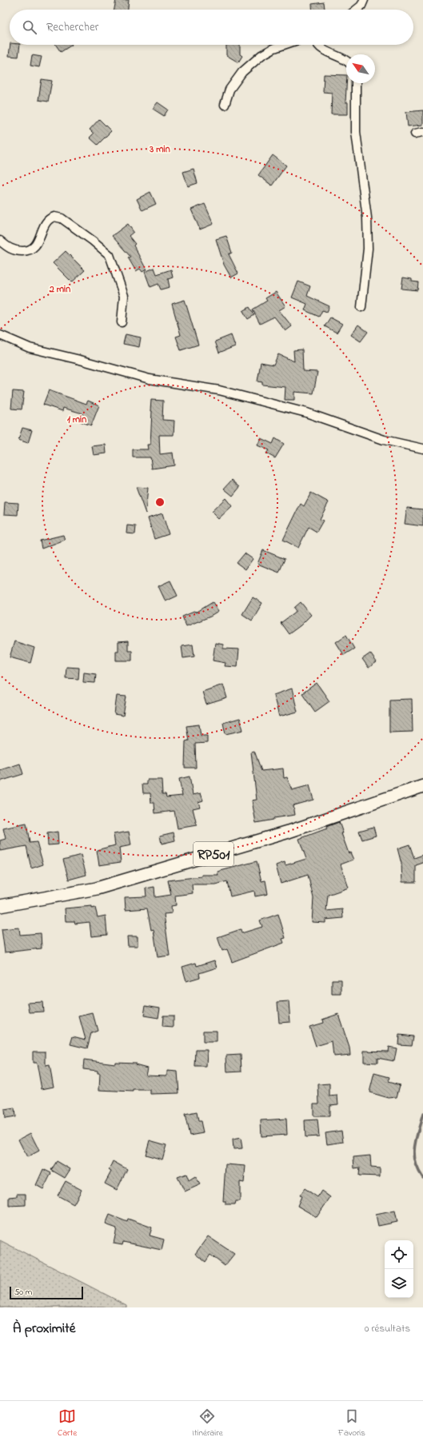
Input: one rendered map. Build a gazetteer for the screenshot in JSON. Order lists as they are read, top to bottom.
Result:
{
  "streets": {
    "main road": ["RP501"]
  },
  "scale_bar": "50 m",
  "north": "top left",
  "page": {
    "search": "Rechercher",
    "scale": "50 m",
    "heading": ["À proximité", "0 résultats"],
    "nav": ["Carte", "Itinéraire", "Favoris"]
  },
  "rings": ["3 min", "2 min", "1 min"]
}
